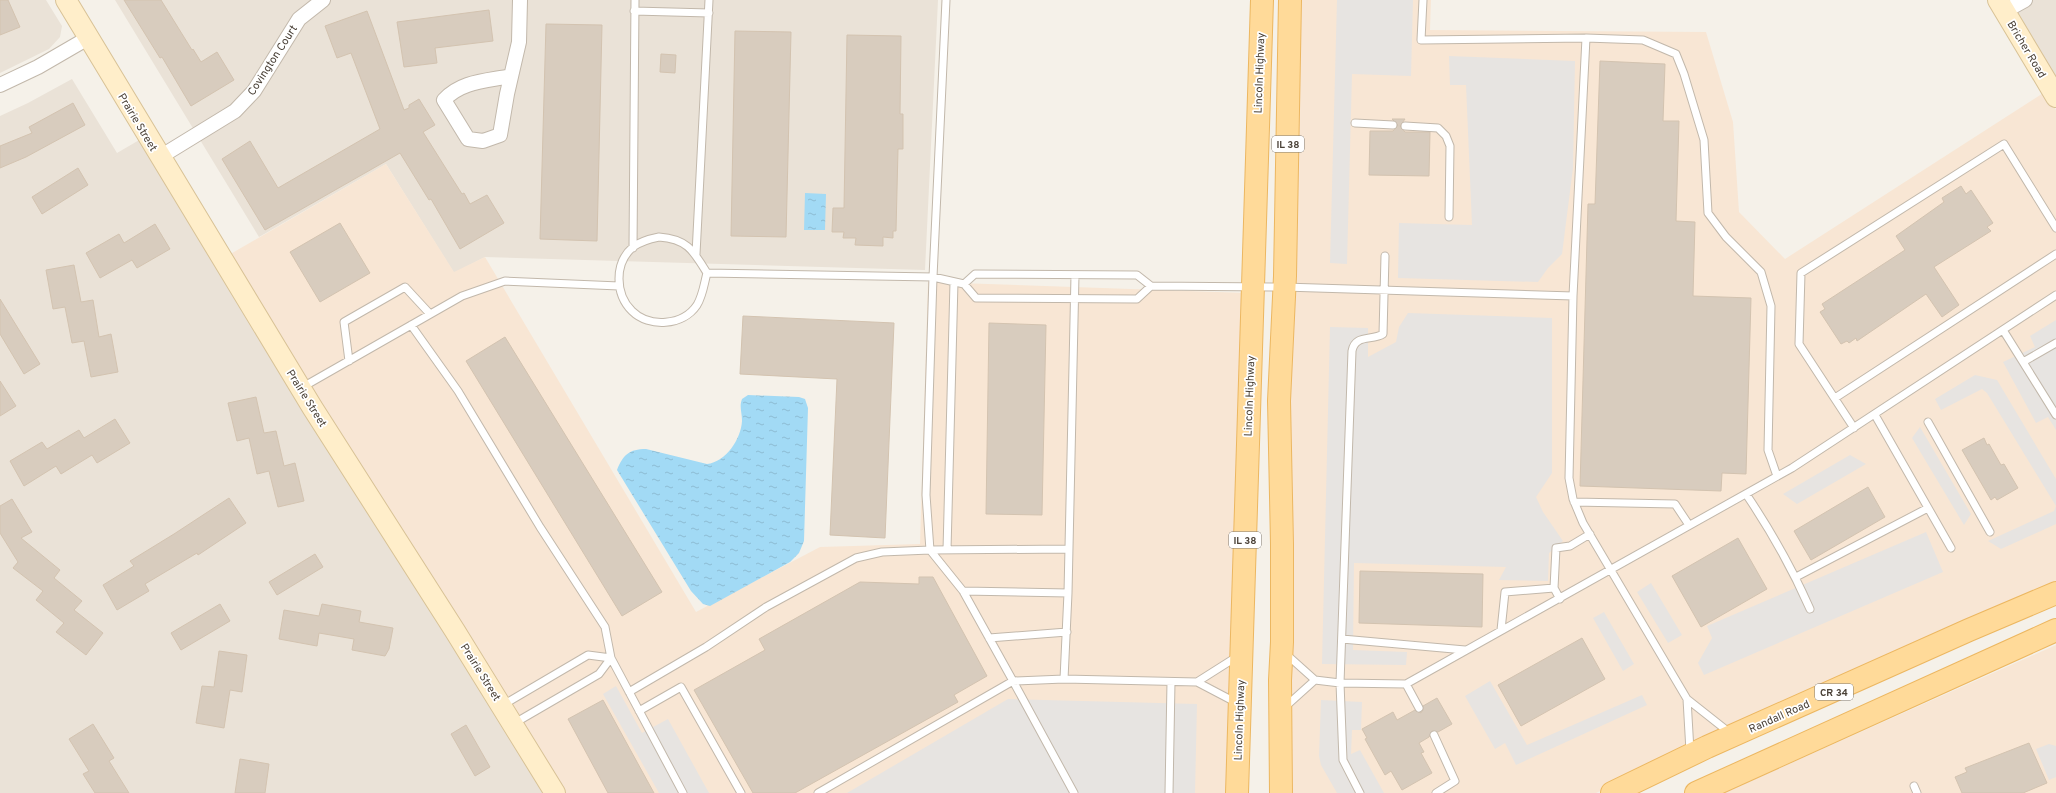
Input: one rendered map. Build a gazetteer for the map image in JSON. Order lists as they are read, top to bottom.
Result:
{
  "streets": {
    "main road": [
      "Lincoln Highway",
      "IL 38",
      "CR 34",
      "Randall Road"
    ],
    "street": ["Bricher Road", "Covington Court", "Prairie Street"]
  },
  "crossings": [
    ["Covington Court", "Prairie Street"]
  ]
}
